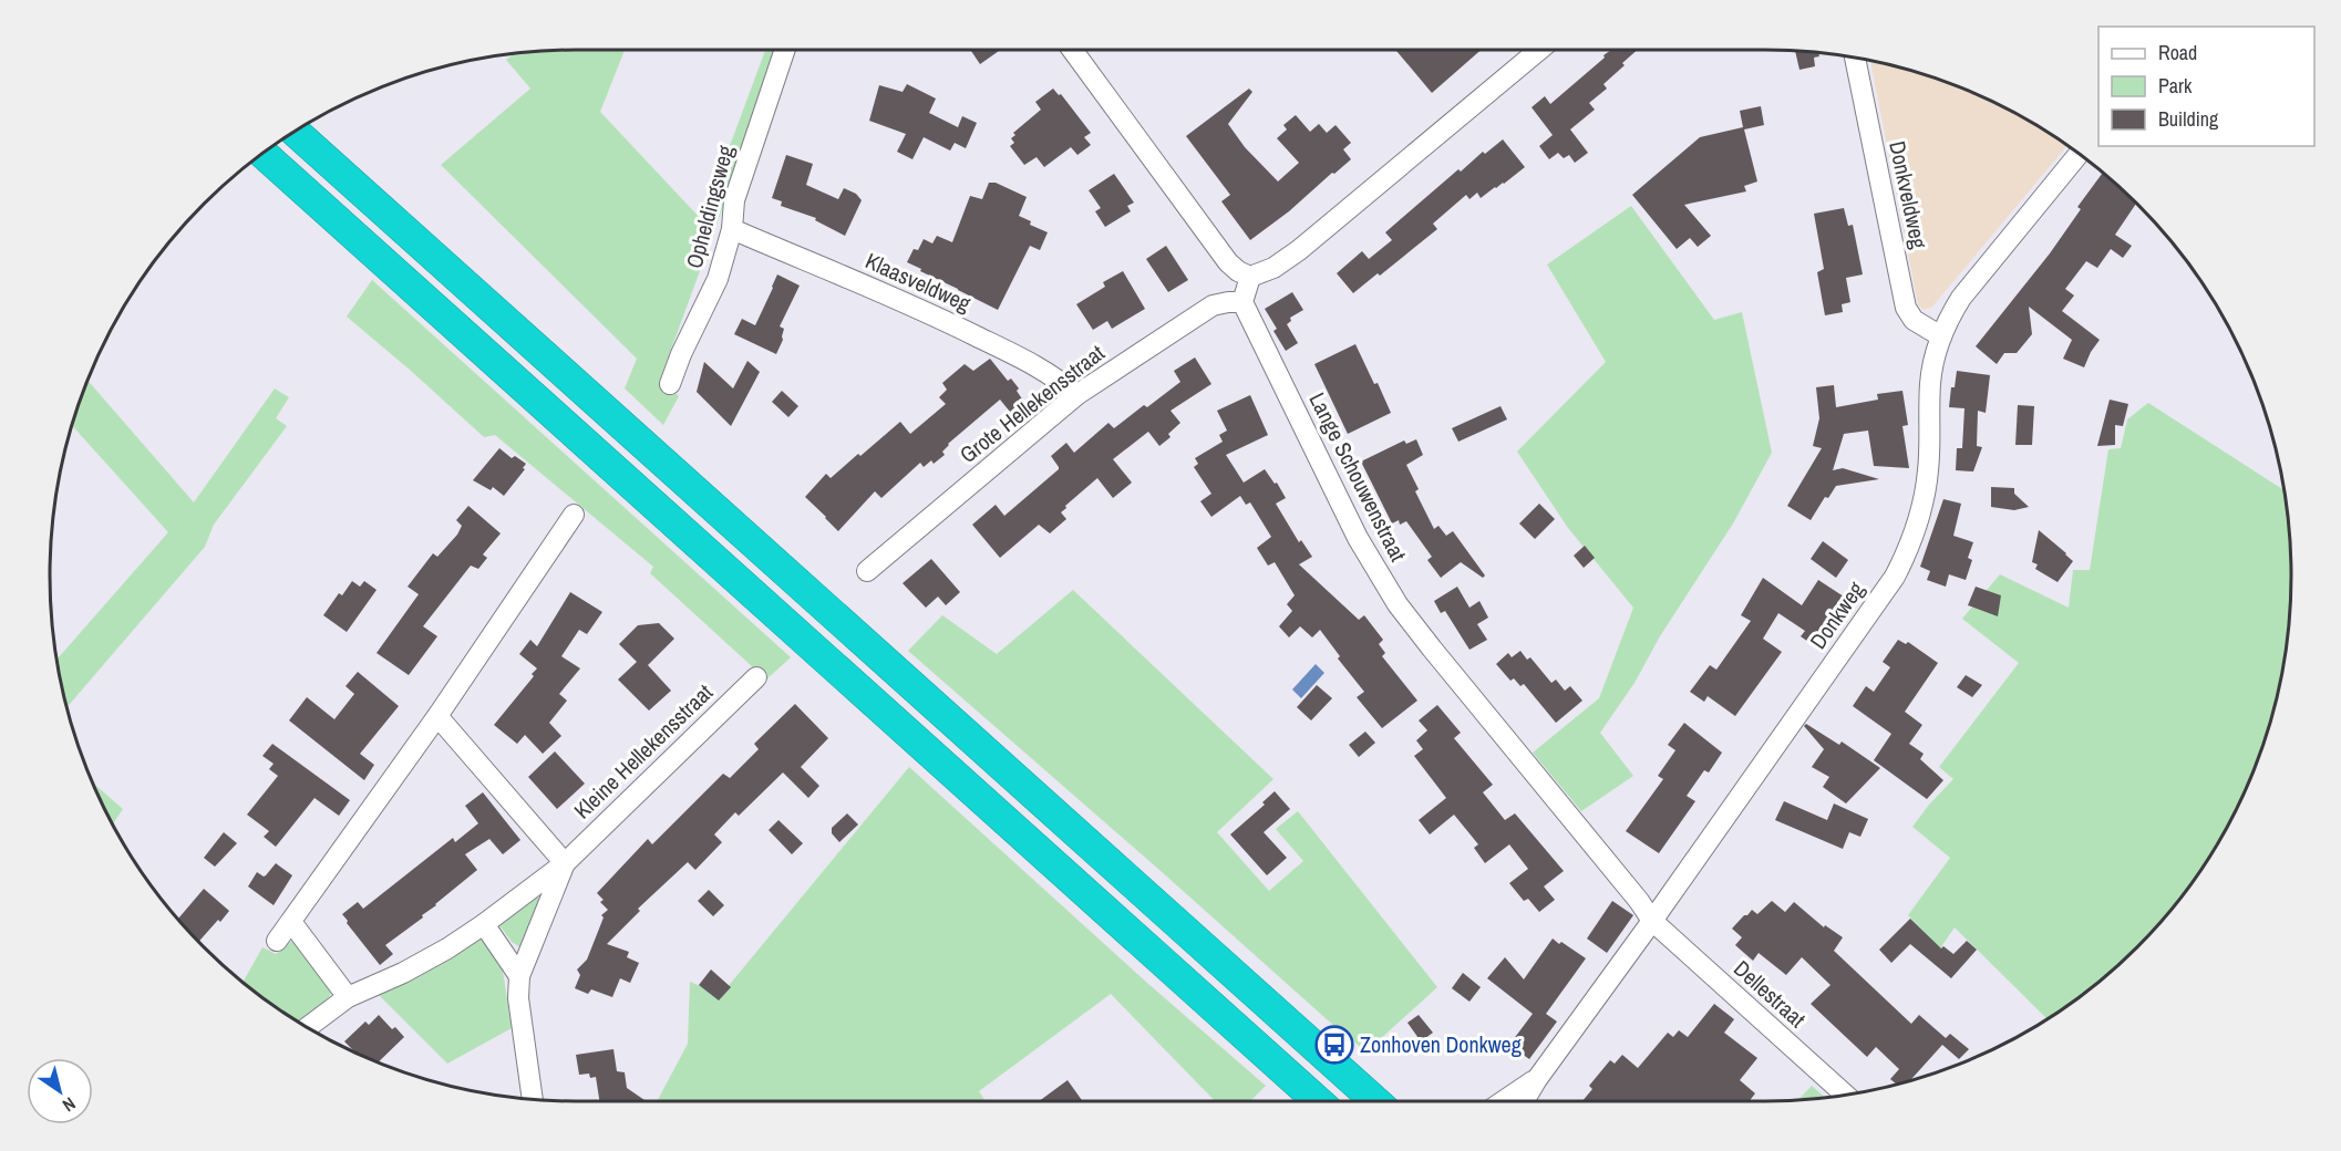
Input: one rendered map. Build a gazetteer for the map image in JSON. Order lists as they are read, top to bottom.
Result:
{
  "streets": {
    "street": [
      "Donkveldweg",
      "Opheldingsweg",
      "Klaasveldweg",
      "Grote Hellekensstraat",
      "Lange Schouwenstraat",
      "Donkweg",
      "Kleine Hellekensstraat",
      "Dellestraat"
    ]
  },
  "crossings": [
    ["Donkveldweg", "Donkweg"],
    ["Opheldingsweg", "Klaasveldweg"],
    ["Klaasveldweg", "Grote Hellekensstraat"],
    ["Grote Hellekensstraat", "Lange Schouwenstraat"],
    ["Lange Schouwenstraat", "Donkweg"],
    ["Lange Schouwenstraat", "Dellestraat"],
    ["Donkweg", "Dellestraat"]
  ],
  "places": {
    "bus stop": ["Zonhoven Donkweg"]
  },
  "legend": ["Road", "Park", "Building"],
  "north": "bottom right"
}
